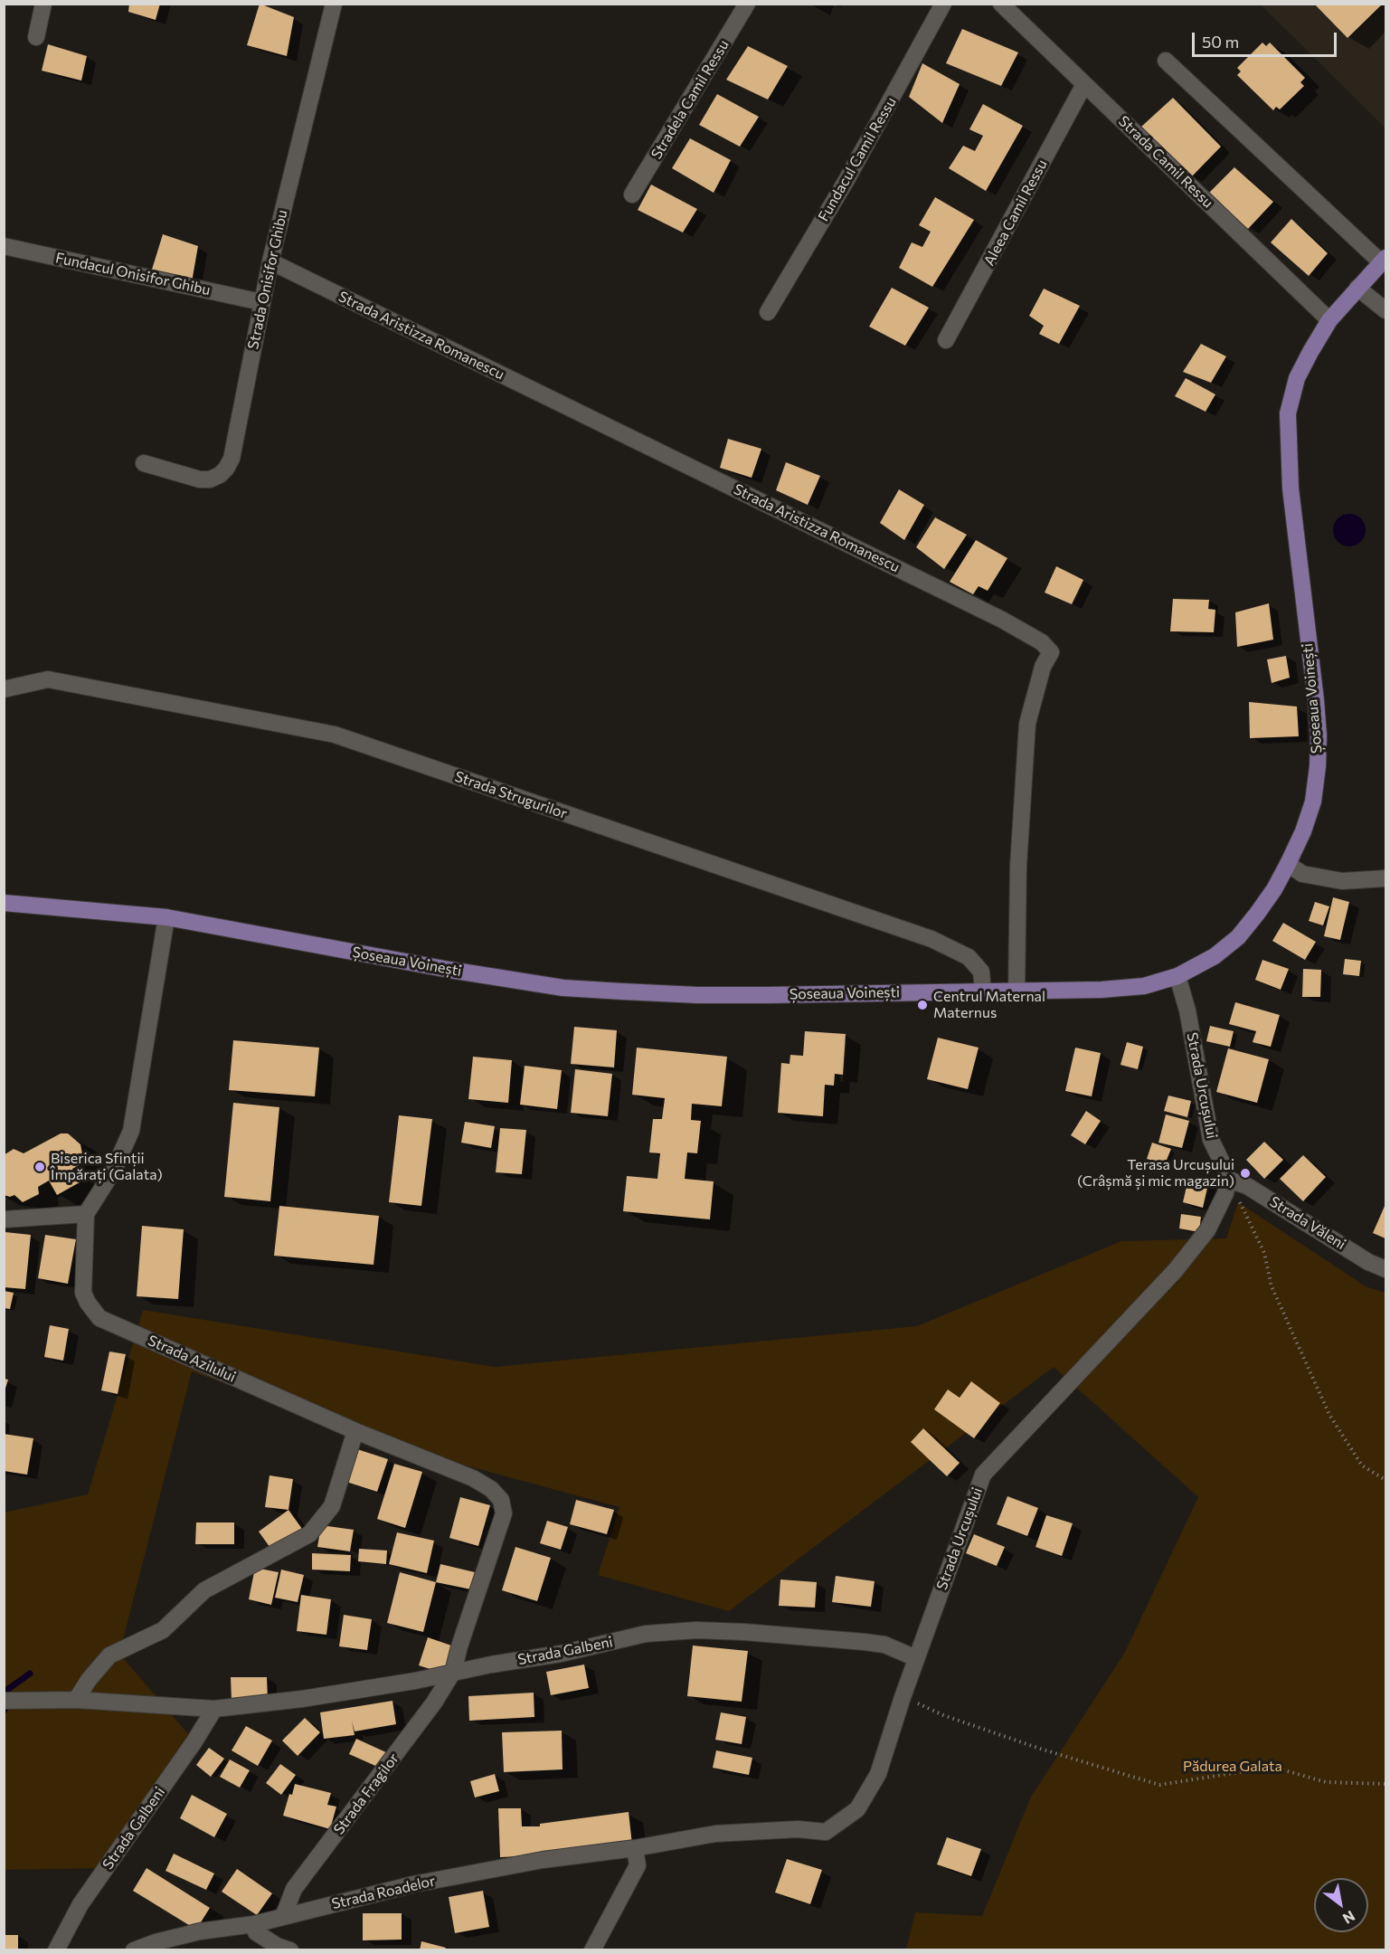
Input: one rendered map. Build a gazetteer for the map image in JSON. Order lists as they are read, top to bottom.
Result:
{
  "streets": {
    "main road": ["Șoseaua Voinești"],
    "street": [
      "Stradela Camil Ressu",
      "Fundacul Camil Ressu",
      "Strada Camil Ressu",
      "Aleea Camil Ressu",
      "Fundacul Onisifor Ghibu",
      "Strada Onisifor Ghibu",
      "Strada Aristizza Romanescu",
      "Strada Strugurilor",
      "Strada Urcușului",
      "Strada Văleni",
      "Strada Azilului",
      "Strada Galbeni",
      "Strada Fragilor",
      "Strada Roadelor"
    ]
  },
  "crossings": [
    ["Strada Camil Ressu", "Aleea Camil Ressu"],
    ["Strada Camil Ressu", "Șoseaua Voinești"],
    ["Fundacul Onisifor Ghibu", "Strada Onisifor Ghibu"],
    ["Strada Onisifor Ghibu", "Strada Aristizza Romanescu"],
    ["Strada Aristizza Romanescu", "Șoseaua Voinești"],
    ["Șoseaua Voinești", "Strada Strugurilor"],
    ["Șoseaua Voinești", "Strada Urcușului"],
    ["Strada Urcușului", "Strada Văleni"],
    ["Strada Urcușului", "Strada Galbeni"],
    ["Strada Urcușului", "Strada Roadelor"],
    ["Strada Azilului", "Strada Galbeni"],
    ["Strada Azilului", "Strada Fragilor"],
    ["Strada Galbeni", "Strada Fragilor"],
    ["Strada Fragilor", "Strada Roadelor"]
  ],
  "parks": ["Pădurea Galata"],
  "places": ["Centrul Maternal Maternus", "Biserica Sfinții Împărați (Galata)", "Terasa Urcușului (Crâșmă și mic magazin)"],
  "scale_bar": "50 m",
  "north": "bottom right"
}
